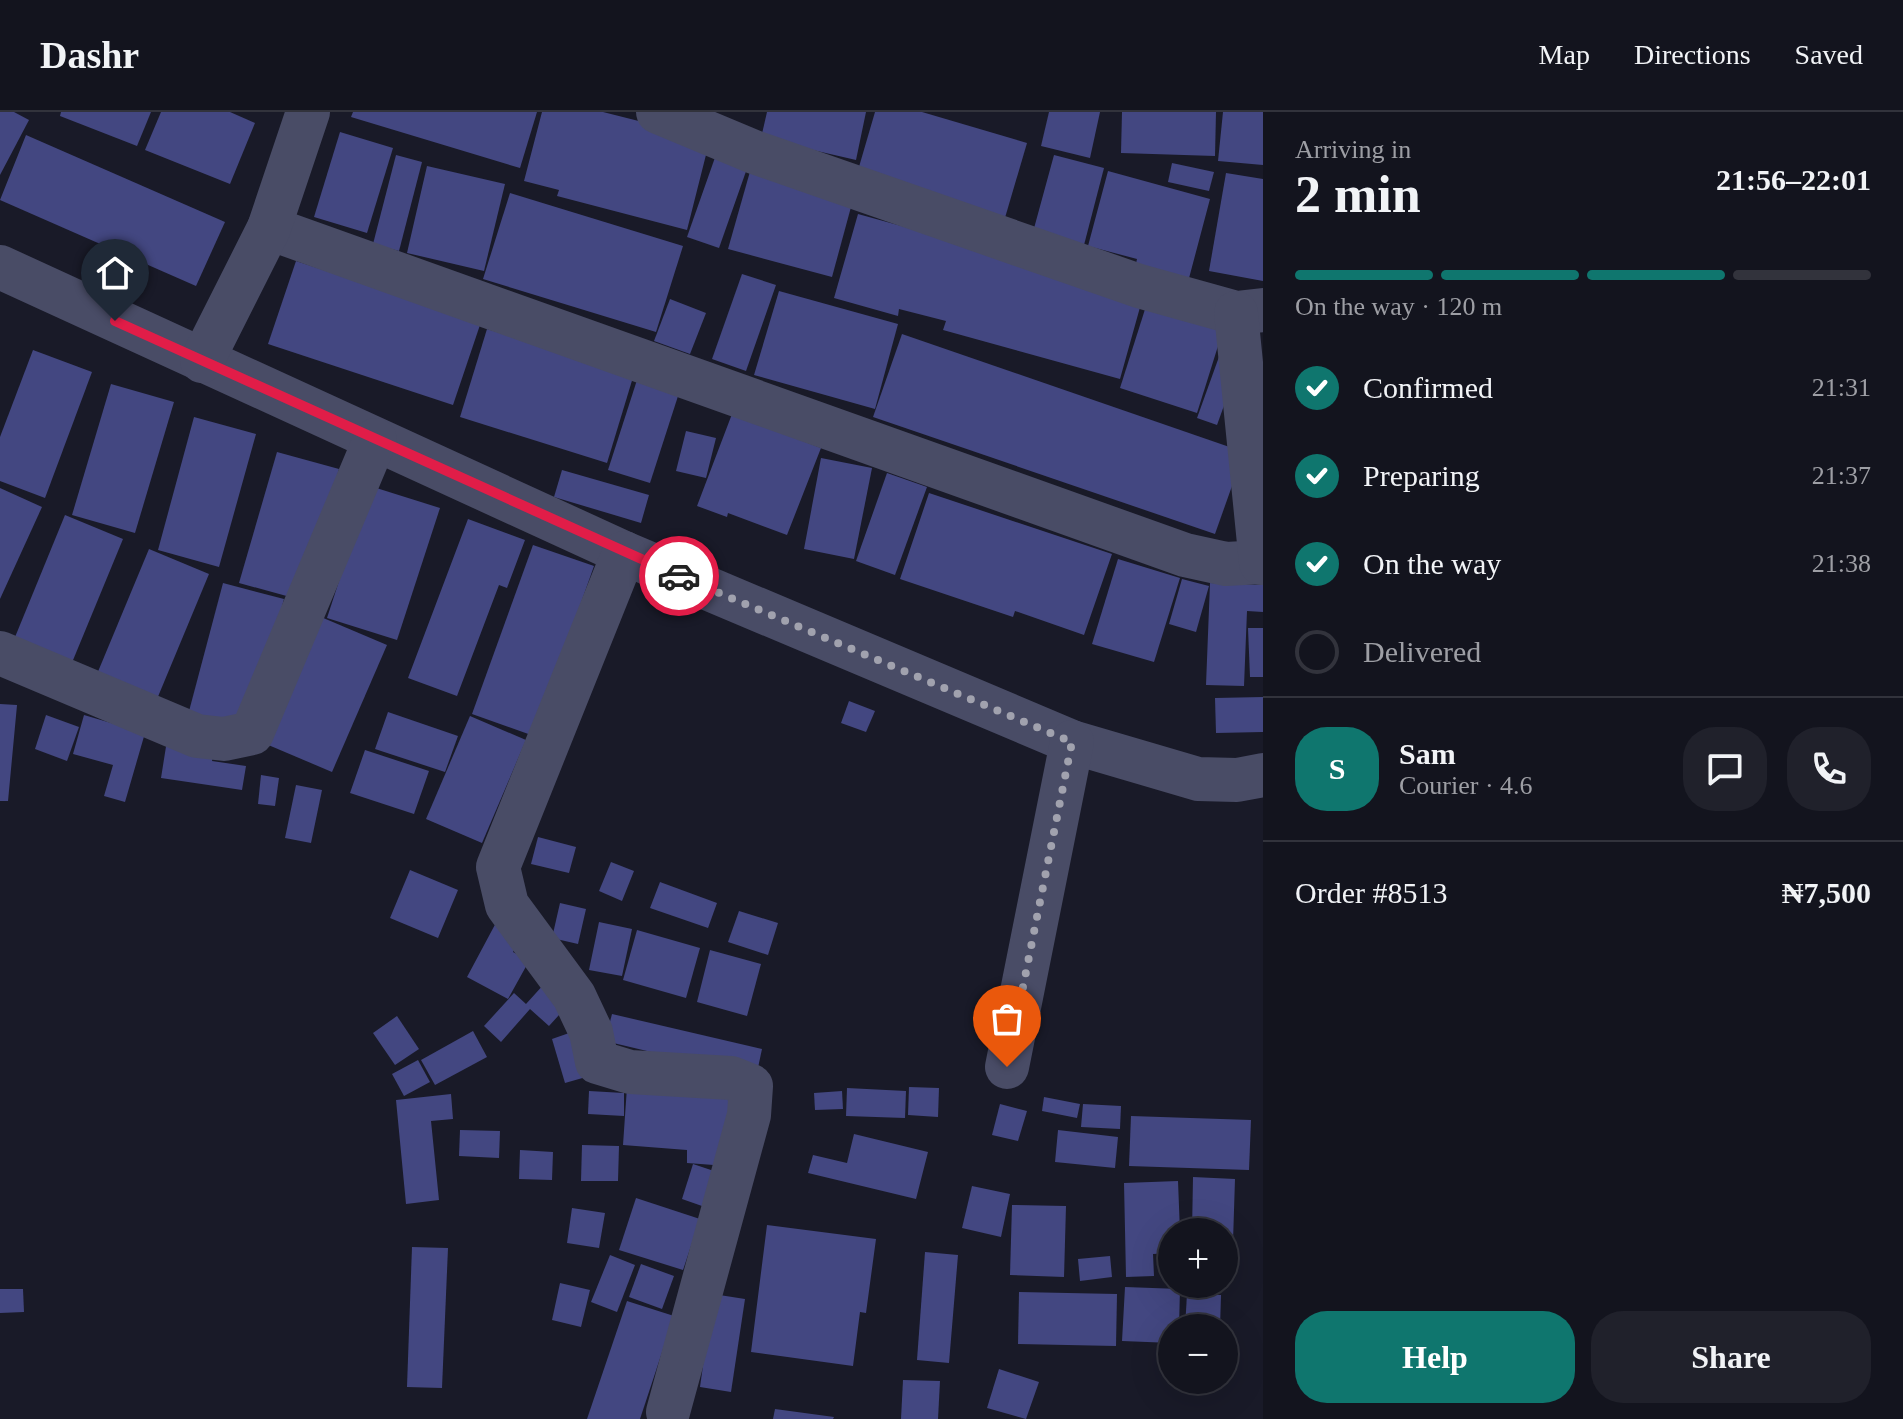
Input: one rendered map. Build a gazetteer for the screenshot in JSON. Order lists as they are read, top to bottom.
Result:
{
  "page": {
    "header": "Dashr",
    "nav": ["Map", "Directions", "Saved"],
    "heading": ["2 min", "Arriving in", "21:56–22:01"],
    "panel": [
      "Sam",
      "Courier · 4.6",
      "Order #8513",
      "₦7,500"
    ],
    "bar": "On the way · 120 m",
    "list": [
      ["Confirmed", "21:31"],
      ["Preparing", "21:37"],
      ["On the way", "21:38"],
      "Delivered"
    ],
    "round": "S",
    "map_buttons": ["+", "−"],
    "buttons": ["Help", "Share"]
  }
}
